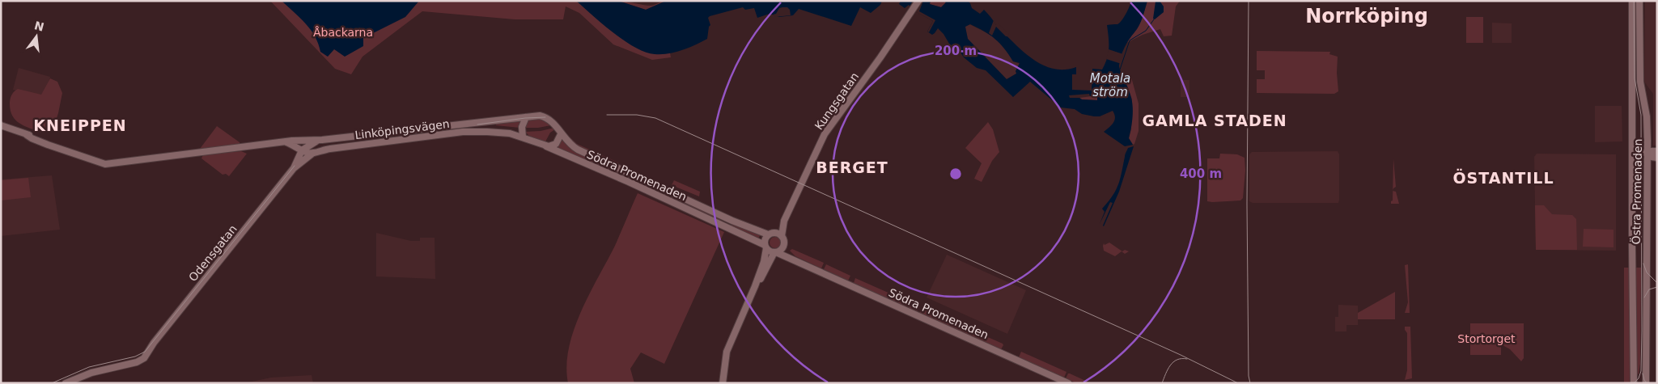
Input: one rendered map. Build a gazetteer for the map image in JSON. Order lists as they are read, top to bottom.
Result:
{
  "streets": {
    "main road": [
      "Kungsgatan",
      "Linköpingsvägen",
      "Södra Promenaden",
      "Östra Promenaden",
      "Odensgatan"
    ]
  },
  "crossings": [
    ["Kungsgatan", "Södra Promenaden"],
    ["Linköpingsvägen", "Södra Promenaden"],
    ["Linköpingsvägen", "Odensgatan"]
  ],
  "districts": [
    "Norrköping",
    "GAMLA STADEN",
    "KNEIPPEN",
    "BERGET",
    "ÖSTANTILL"
  ],
  "water": ["Motala ström"],
  "parks": ["Åbackarna", "Stortorget"],
  "north": "top",
  "rings": ["200 m", "400 m"]
}
